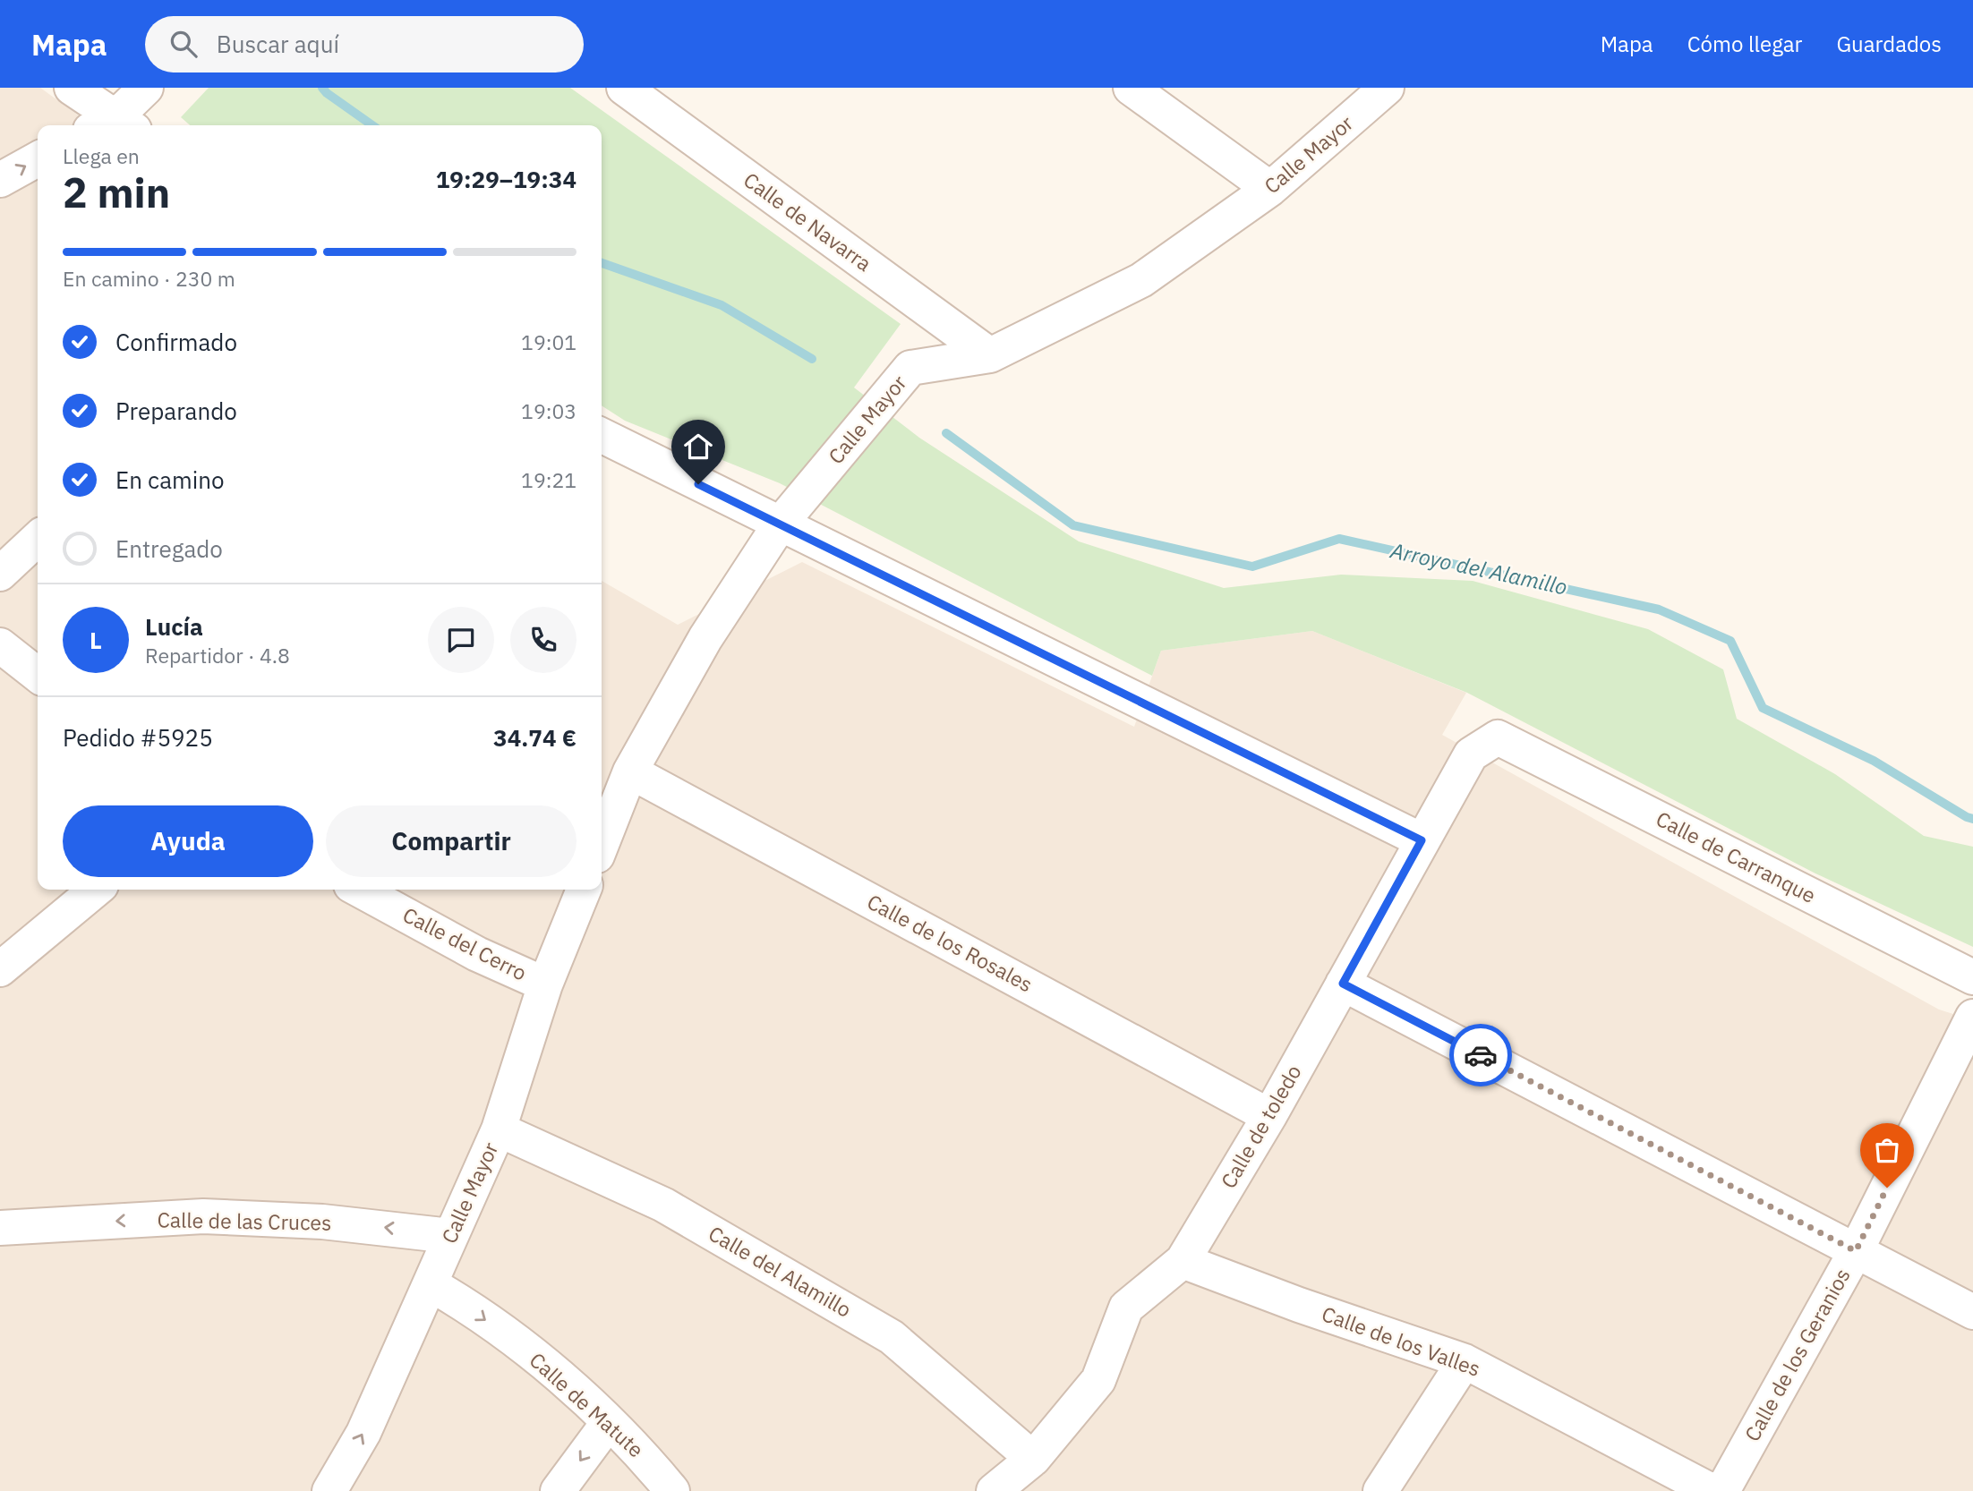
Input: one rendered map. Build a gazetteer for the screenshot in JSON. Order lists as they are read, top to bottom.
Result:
{
  "streets": {
    "street": [
      "Calle Mayor",
      "Calle de Navarra",
      "Calle de Carranque",
      "Calle de los Rosales",
      "Calle del Cerro",
      "Calle de toledo",
      "Calle de las Cruces",
      "Calle del Alamillo",
      "Calle de los Valles",
      "Calle de los Geranios",
      "Calle de Matute"
    ]
  },
  "crossings": [
    ["Calle Mayor", "Calle de Navarra"],
    ["Calle Mayor", "Calle de los Rosales"],
    ["Calle Mayor", "Calle del Cerro"],
    ["Calle Mayor", "Calle de las Cruces"],
    ["Calle Mayor", "Calle del Alamillo"],
    ["Calle Mayor", "Calle de Matute"],
    ["Calle de Carranque", "Calle de toledo"],
    ["Calle de los Rosales", "Calle de toledo"],
    ["Calle de toledo", "Calle del Alamillo"],
    ["Calle de toledo", "Calle de los Valles"]
  ],
  "one_way": ["Calle de las Cruces", "Calle de Matute"],
  "water": ["Arroyo del Alamillo"],
  "page": {
    "header": "Mapa",
    "search": "Buscar aquí",
    "nav": ["Mapa", "Cómo llegar", "Guardados"],
    "heading": ["2 min", "Llega en", "19:29–19:34"],
    "panel": [
      "Lucía",
      "Repartidor · 4.8",
      "Pedido #5925",
      "34.74 €"
    ],
    "bar": "En camino · 230 m",
    "list": [
      ["Confirmado", "19:01"],
      ["Preparando", "19:03"],
      ["En camino", "19:21"],
      "Entregado"
    ],
    "round": "L",
    "buttons": ["Ayuda", "Compartir"]
  }
}
